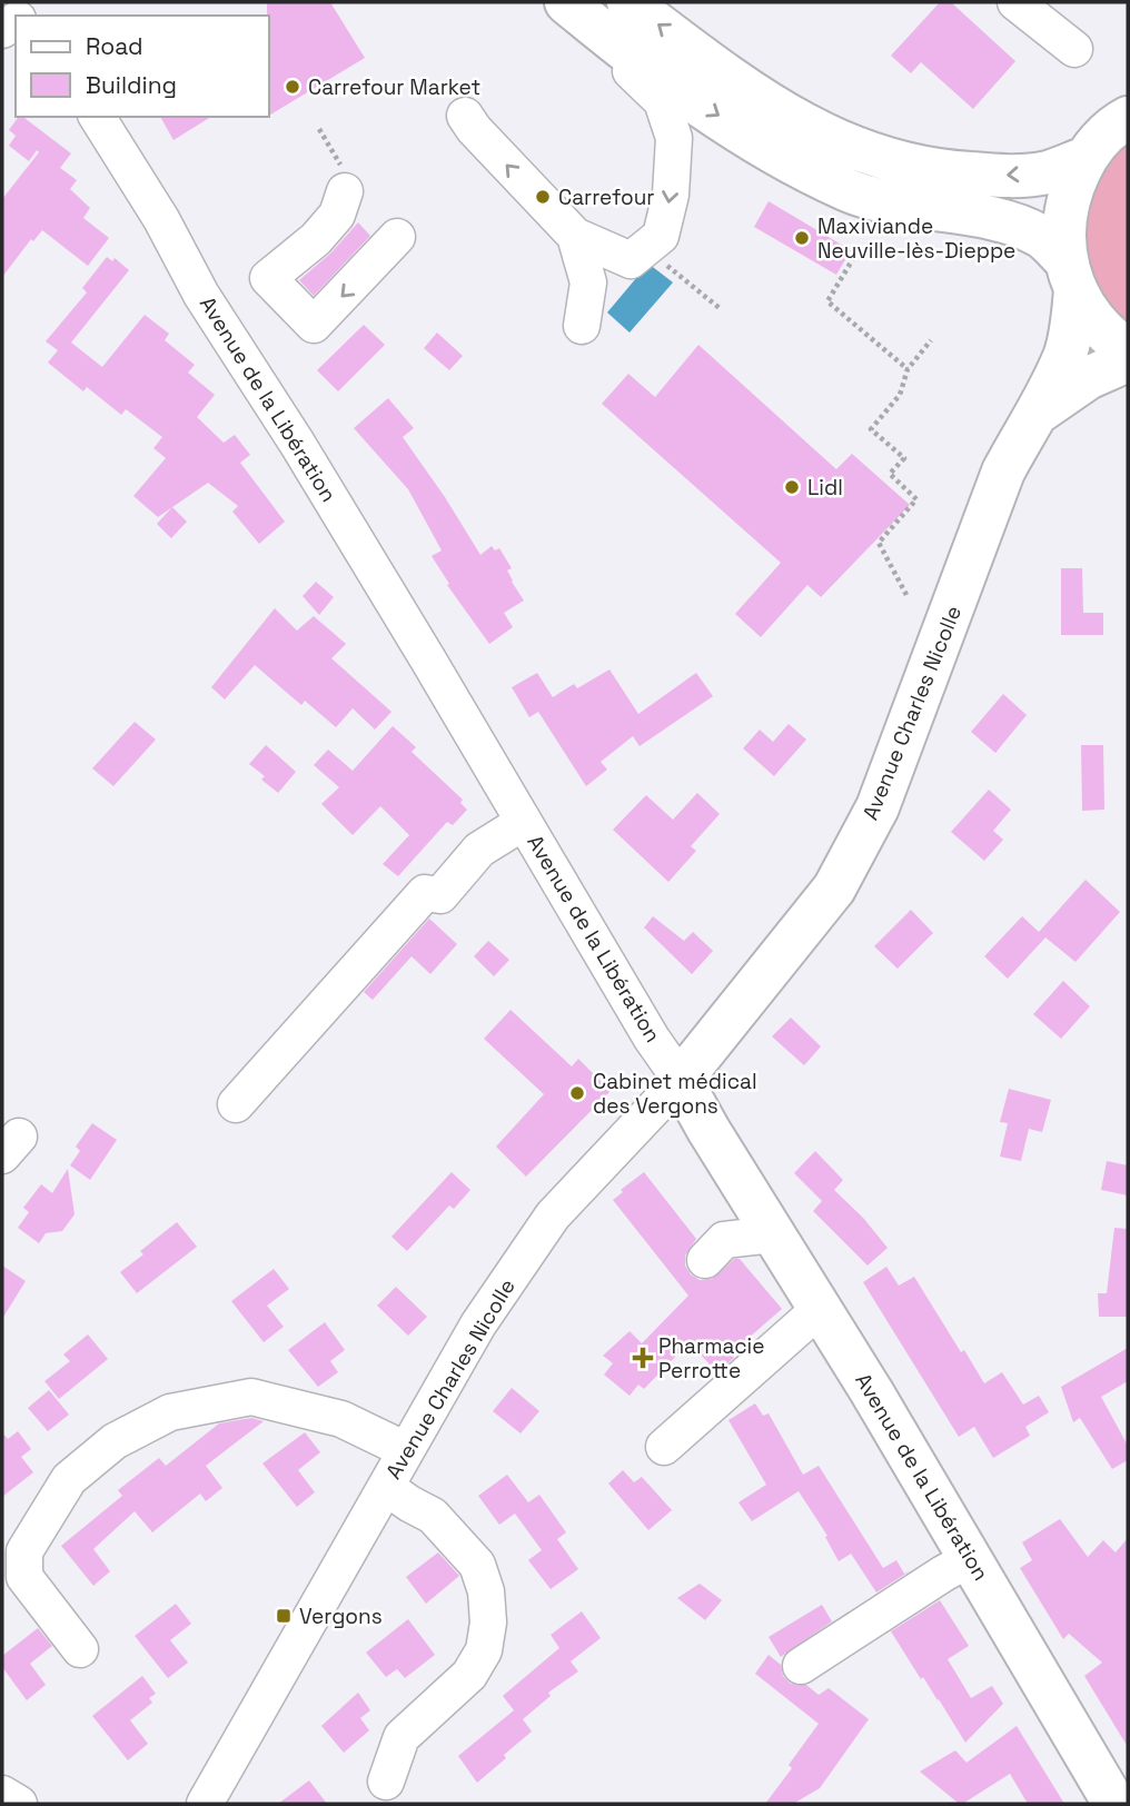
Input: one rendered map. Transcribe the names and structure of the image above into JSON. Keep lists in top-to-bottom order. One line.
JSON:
{"streets":{"main road":["Avenue de la Libération","Avenue Charles Nicolle"]},"crossings":[["Avenue de la Libération","Avenue Charles Nicolle"]],"places":{"other":["Carrefour Market","Carrefour","Maxiviande Neuville-lès-Dieppe","Lidl","Cabinet médical des Vergons"],"health":["Pharmacie Perrotte"],"transit":["Vergons"]},"legend":["Road","Building"]}
